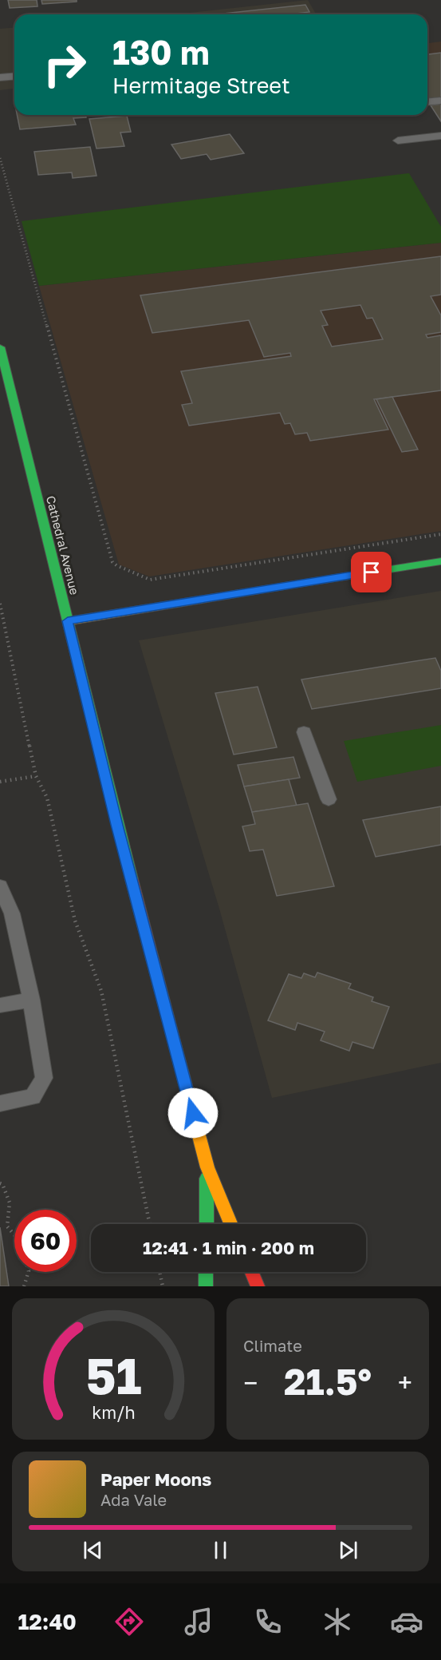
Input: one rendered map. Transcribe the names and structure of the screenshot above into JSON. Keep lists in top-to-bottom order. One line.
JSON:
{"streets":{"main road":["Cathedral Avenue"]},"page":{"turn":["130 m","Hermitage Street"],"limit":"60","trip":"12:41 · 1 min · 200 m","tile":"Climate","heat":["−","21.5°","+"],"song":["Paper Moons","Ada Vale"],"tabs":"12:40","gauge":["51","km/h"]}}
